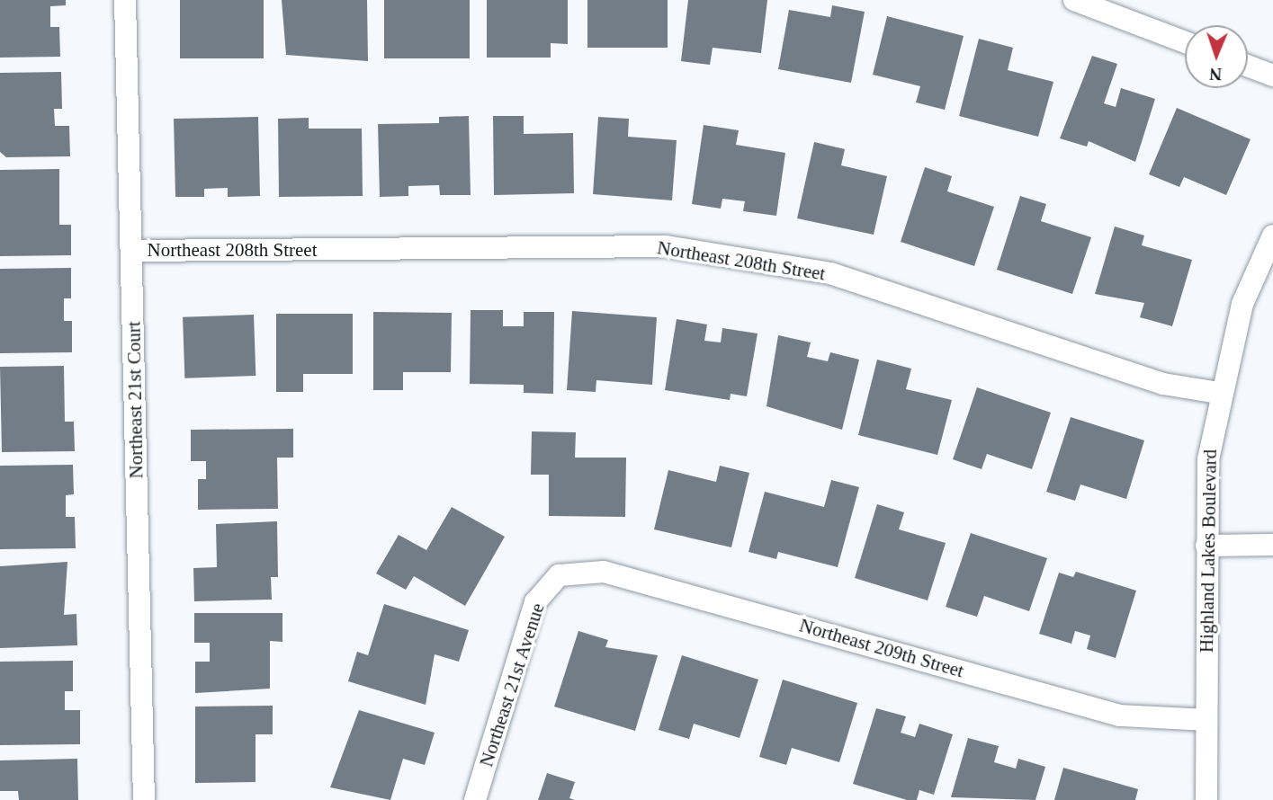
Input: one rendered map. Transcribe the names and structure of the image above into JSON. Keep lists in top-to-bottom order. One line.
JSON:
{"streets":{"street":["Northeast 208th Street","Northeast 21st Court","Highland Lakes Boulevard","Northeast 209th Street","Northeast 21st Avenue"]},"crossings":[["Northeast 208th Street","Northeast 21st Court"],["Northeast 208th Street","Highland Lakes Boulevard"],["Highland Lakes Boulevard","Northeast 209th Street"],["Northeast 209th Street","Northeast 21st Avenue"]],"north":"bottom"}
